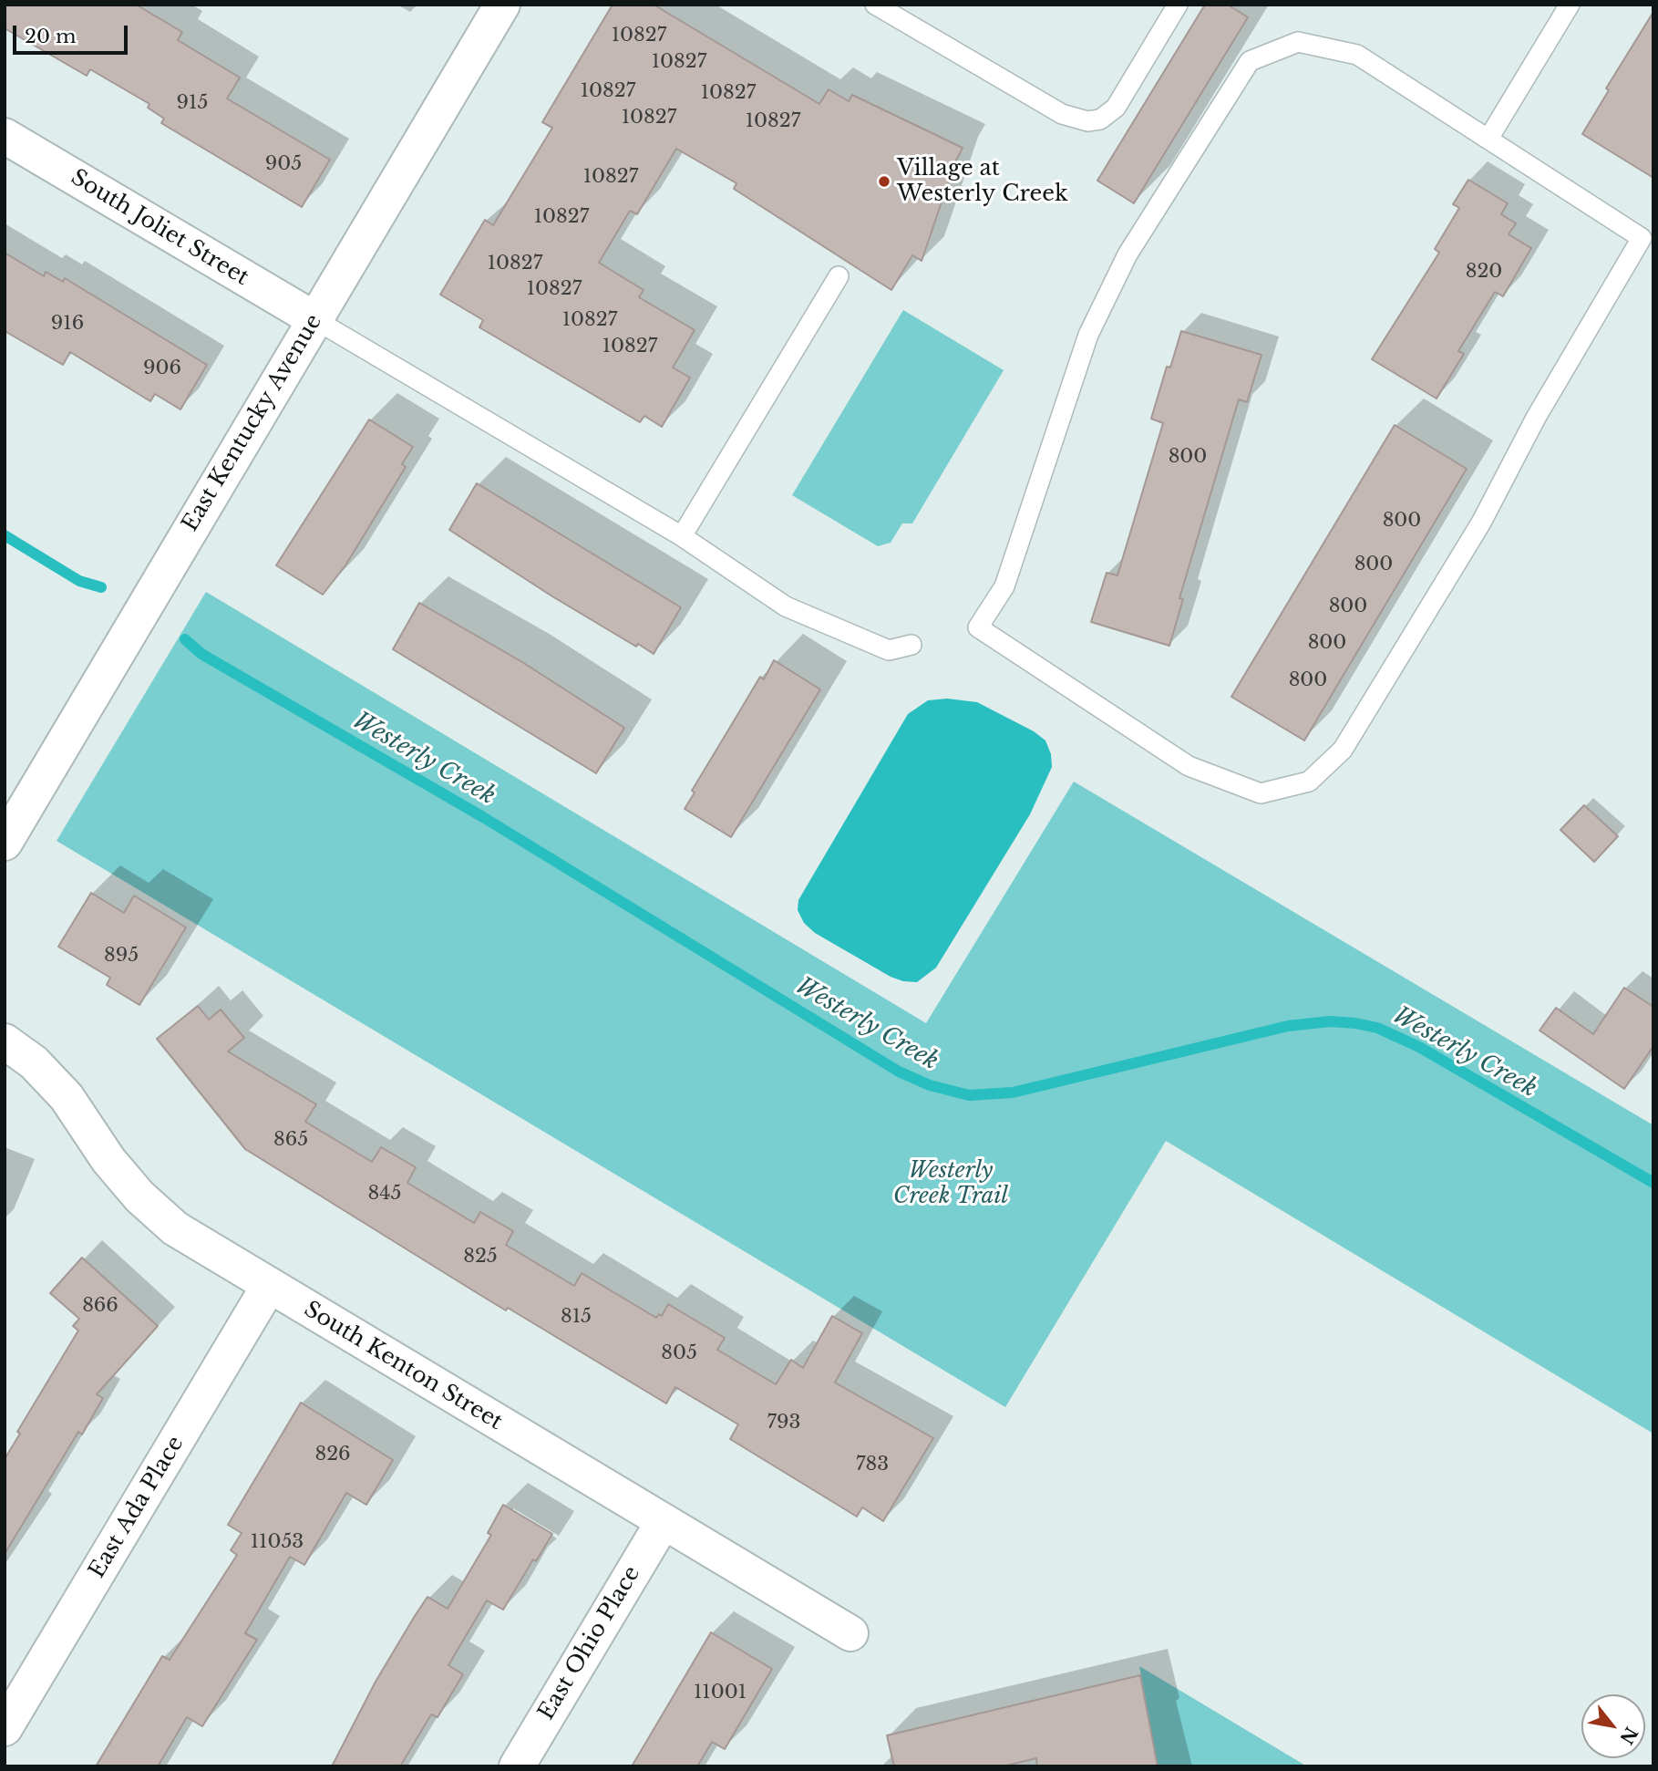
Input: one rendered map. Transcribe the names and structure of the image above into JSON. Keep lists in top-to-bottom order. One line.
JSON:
{"streets":{"street":["South Joliet Street","East Kentucky Avenue","South Kenton Street","East Ada Place","East Ohio Place"]},"crossings":[["South Joliet Street","East Kentucky Avenue"],["South Kenton Street","East Ada Place"],["South Kenton Street","East Ohio Place"]],"water":["Westerly Creek"],"parks":["Westerly Creek Trail"],"places":["Village at Westerly Creek"],"house_numbers":["10827","10827","10827","10827","915","10827","10827","905","10827","10827","10827","820","10827","10827","916","10827","906","800","800","800","800","800","800","895","865","845","825","866","815","805","793","826","783","11053","11001"],"scale_bar":"20 m","north":"bottom right"}
